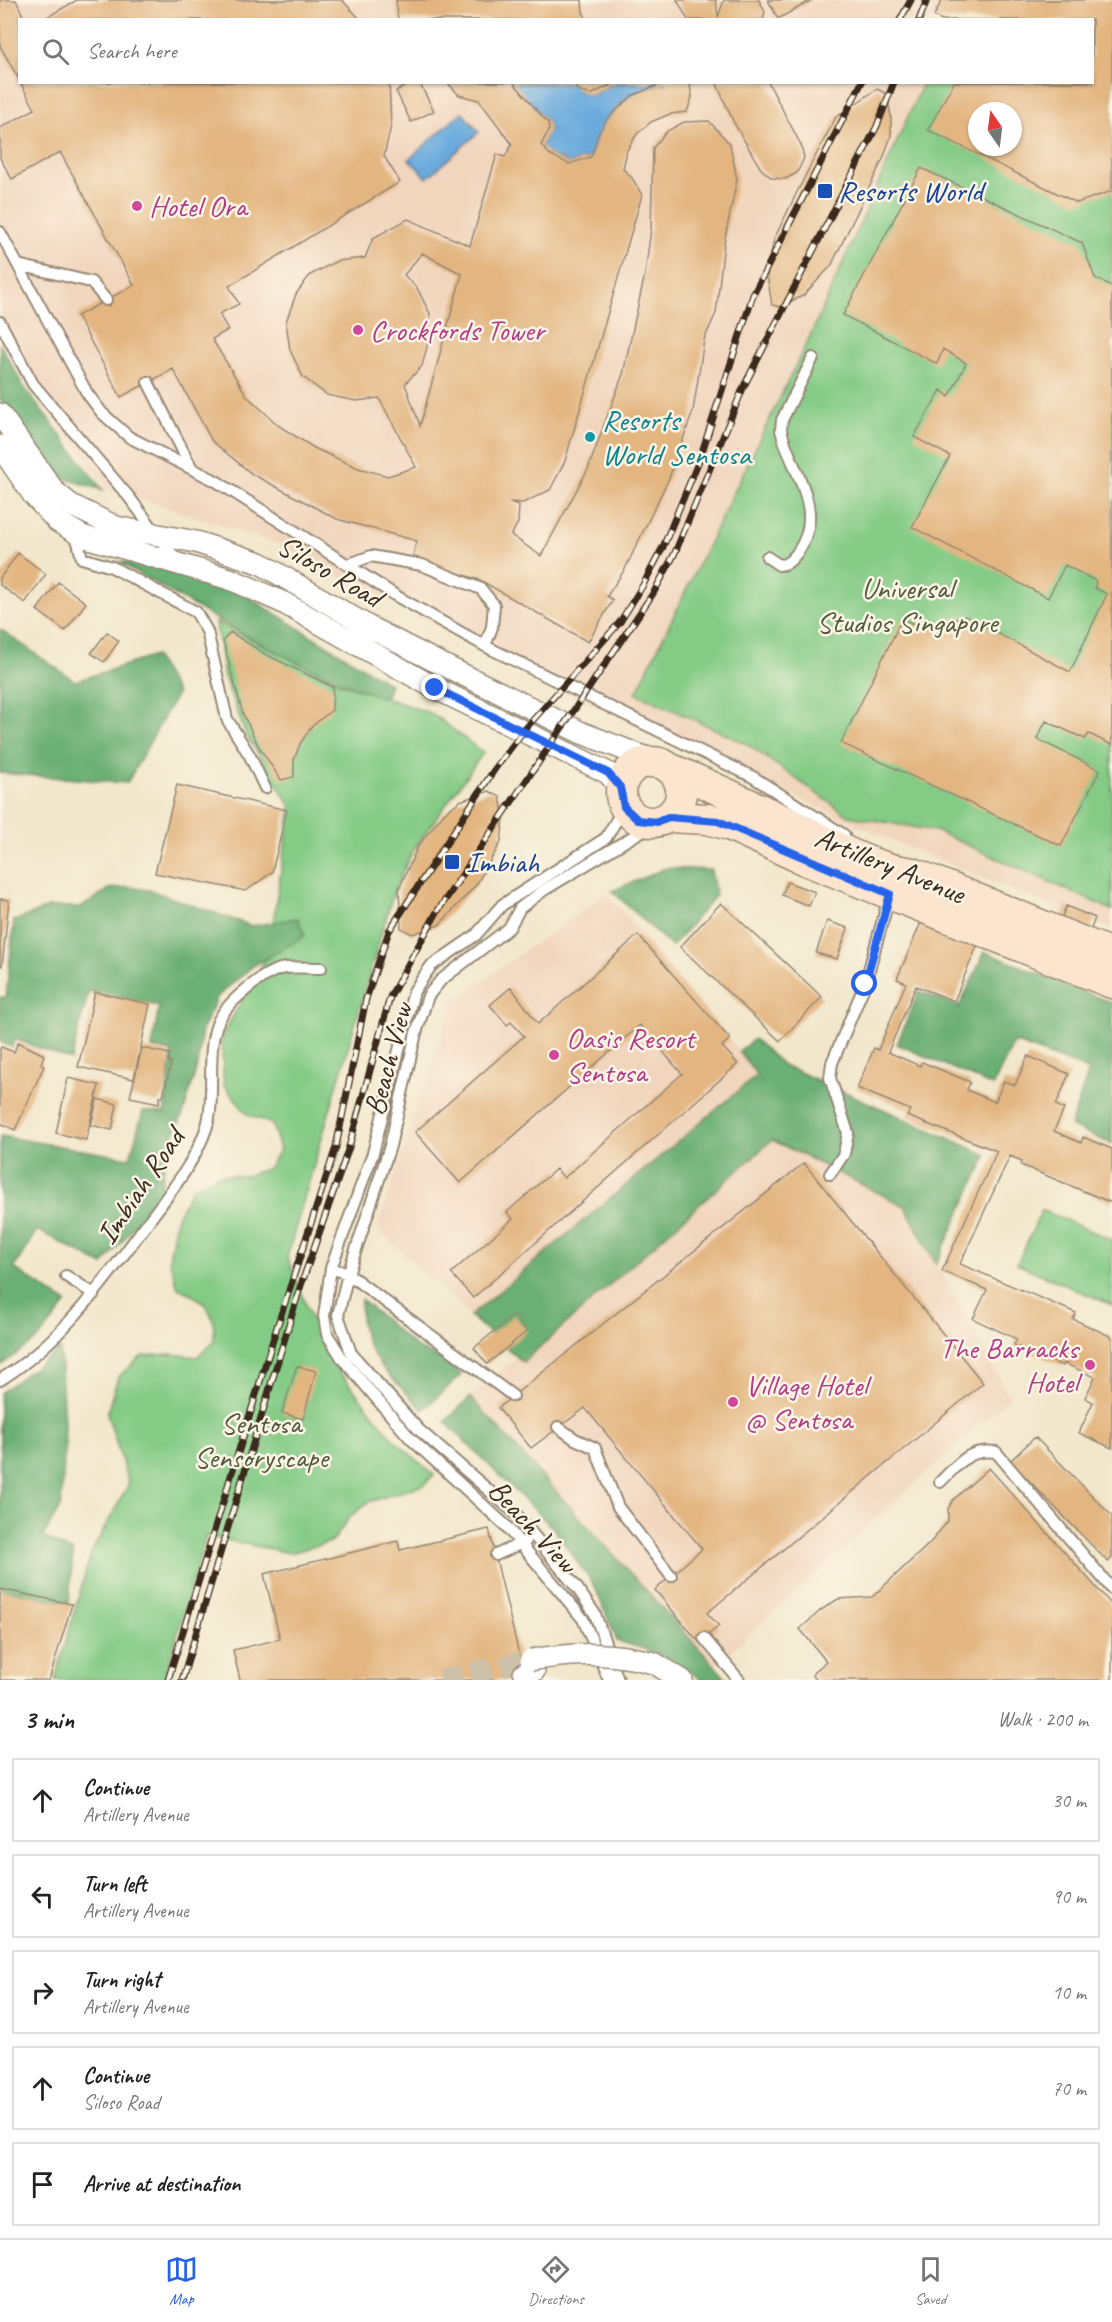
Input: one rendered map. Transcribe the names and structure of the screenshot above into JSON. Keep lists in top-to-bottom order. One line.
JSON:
{"streets":{"street":["Siloso Road","Artillery Avenue"],"lane":["Beach View","Imbiah Road"]},"crossings":[["Siloso Road","Artillery Avenue"],["Siloso Road","Beach View"],["Artillery Avenue","Beach View"]],"parks":["Universal Studios Singapore","Sentosa Sensoryscape"],"places":{"transit":["Resorts World","Imbiah"],"other":["Hotel Ora","Crockfords Tower","Resorts World Sentosa","Oasis Resort Sentosa","The Barracks Hotel","Village Hotel @ Sentosa"]},"north":"top","page":{"search":"Search here","heading":["3 min","Walk · 200 m"],"list":[["Continue","Artillery Avenue","30 m"],["Turn left","Artillery Avenue","90 m"],["Turn right","Artillery Avenue","10 m"],["Continue","Siloso Road","70 m"],"Arrive at destination"],"nav":["Map","Directions","Saved"]}}
